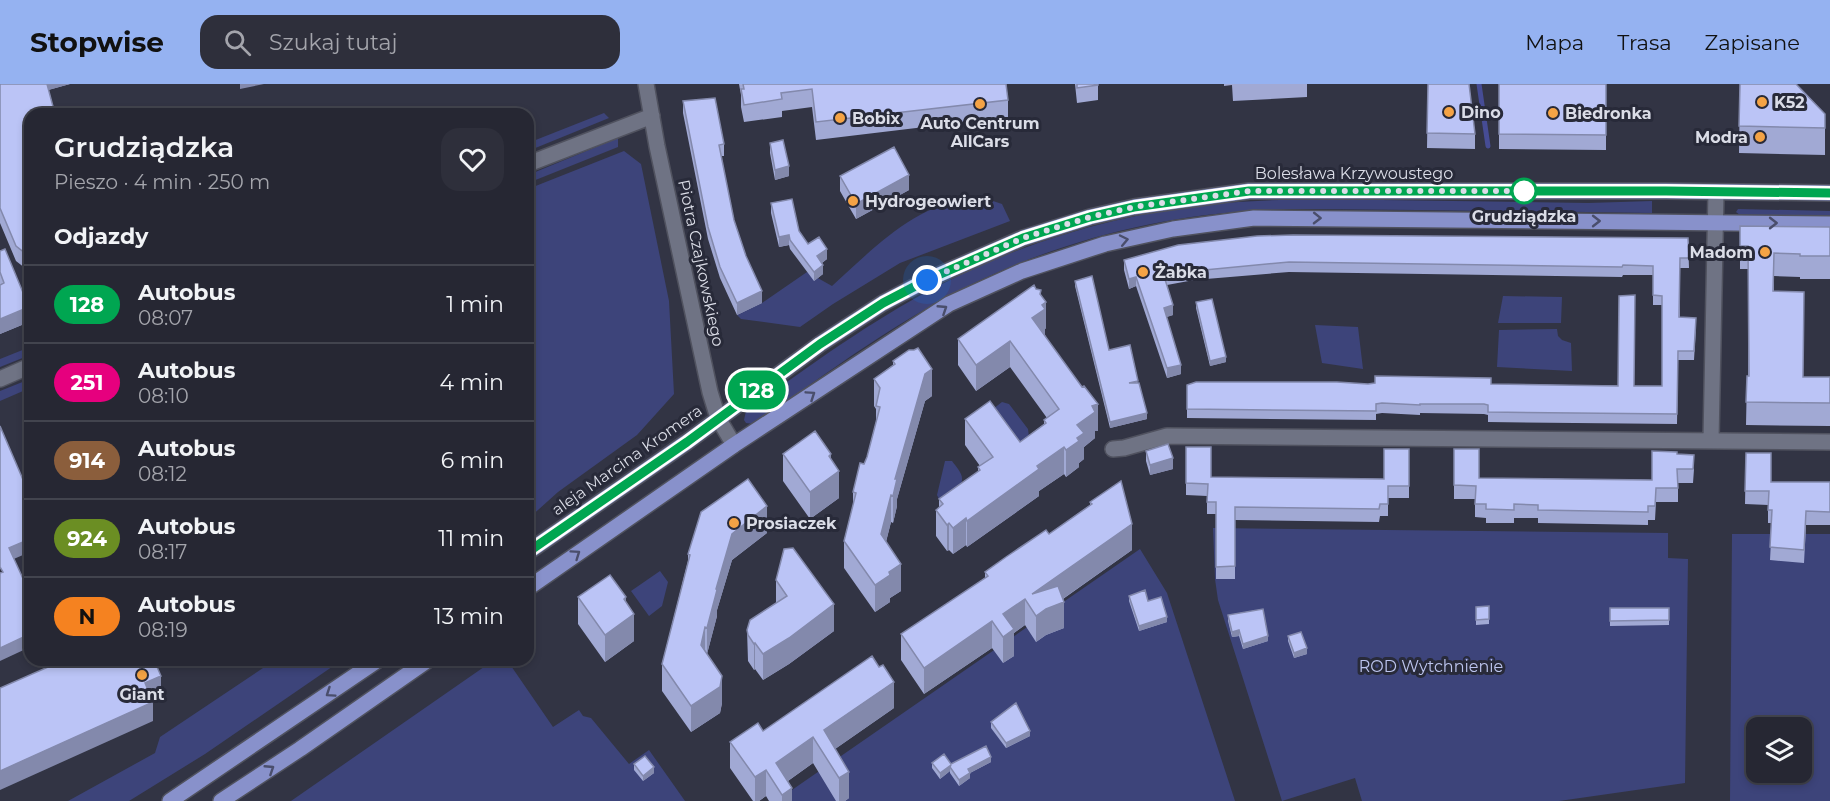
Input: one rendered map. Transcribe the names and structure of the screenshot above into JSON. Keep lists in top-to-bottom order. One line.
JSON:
{"streets":{"main road":["Bolesława Krzywoustego","aleja Marcina Kromera"],"street":["Piotra Czajkowskiego"]},"crossings":[["Bolesława Krzywoustego","Piotra Czajkowskiego"],["Bolesława Krzywoustego","aleja Marcina Kromera"],["Piotra Czajkowskiego","aleja Marcina Kromera"]],"parks":["ROD Wytchnienie"],"places":["K52","Auto Centrum AllCars","Dino","Biedronka","Bobix","Modra","Grudziądzka","Hydrogeowiert","Madom","Żabka","Prosiaczek","Giant"],"lines":["bus line 128"],"page":{"header":"Stopwise","search":"Szukaj tutaj","nav":["Mapa","Trasa","Zapisane"],"on_map":"128","heading":[["Grudziądzka","Pieszo · 4 min · 250 m"],"Odjazdy"],"list":[{"mark":"128","name":"Autobus","note":"08:07","value":"1 min"},{"mark":"251","name":"Autobus","note":"08:10","value":"4 min"},{"mark":"914","name":"Autobus","note":"08:12","value":"6 min"},{"mark":"924","name":"Autobus","note":"08:17","value":"11 min"},{"mark":"N","name":"Autobus","note":"08:19","value":"13 min"}]}}
